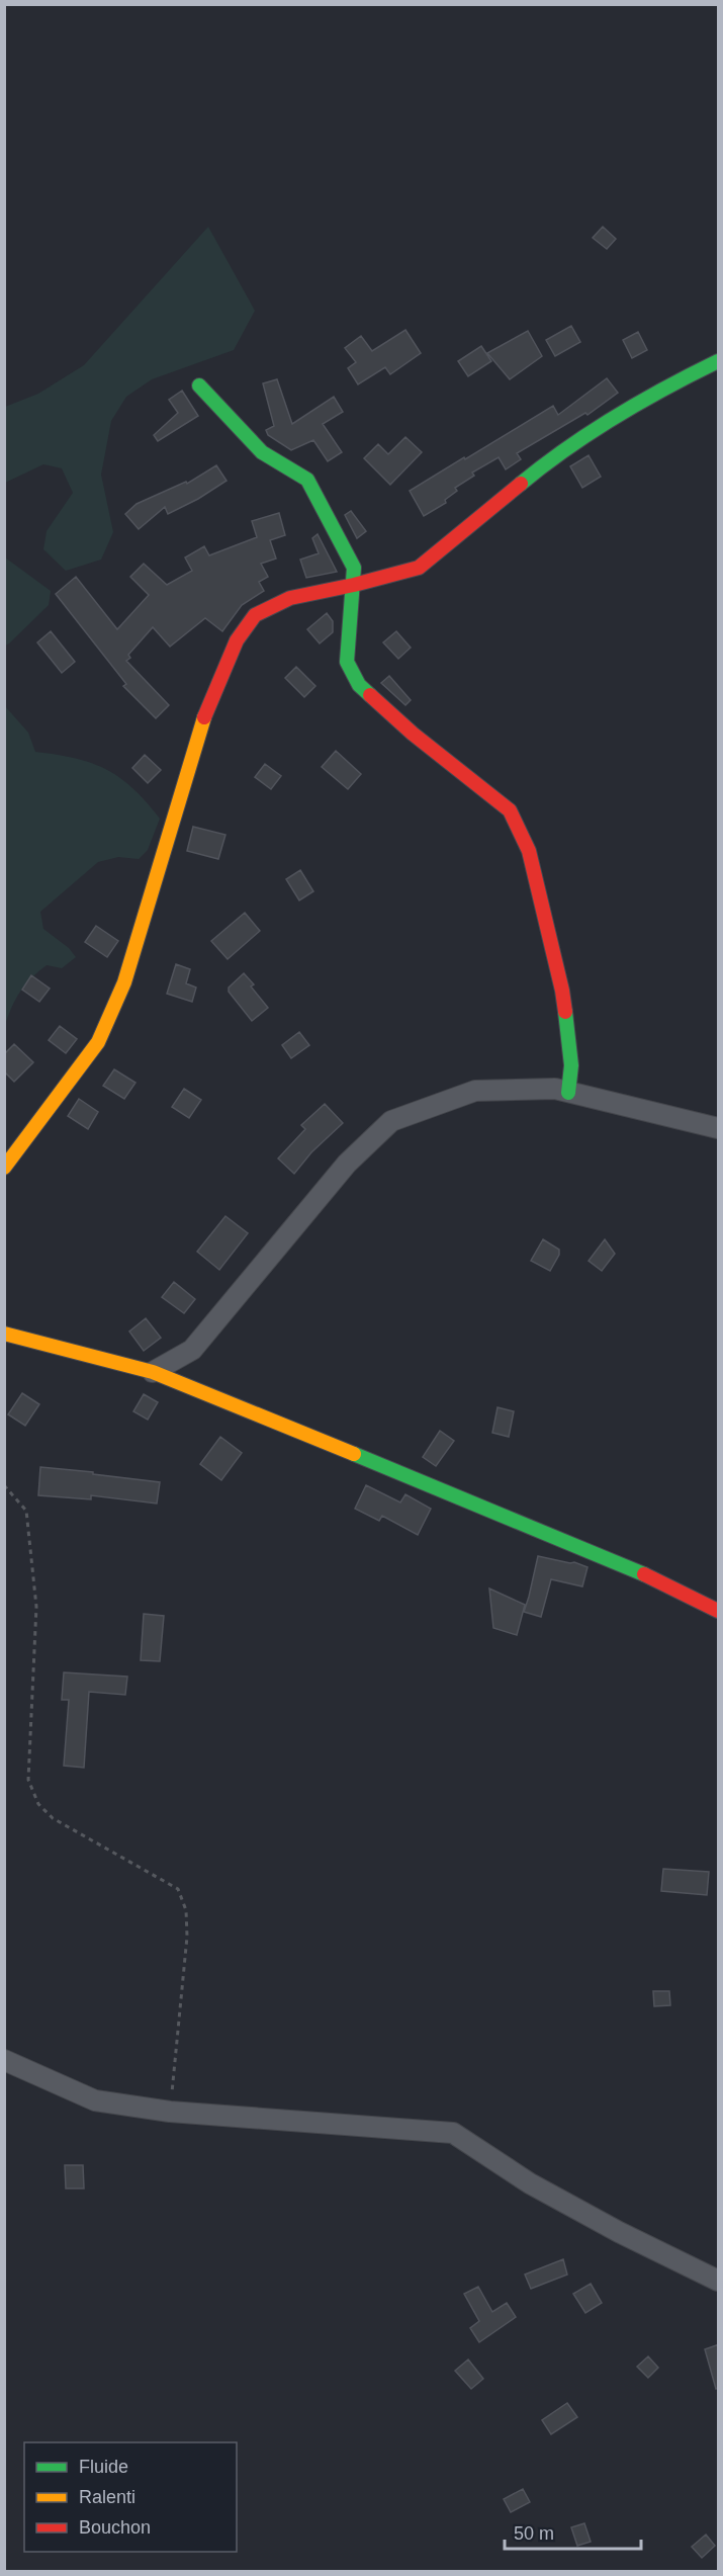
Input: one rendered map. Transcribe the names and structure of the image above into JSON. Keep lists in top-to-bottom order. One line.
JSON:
{"legend":["Fluide","Ralenti","Bouchon"],"scale_bar":"50 m"}
